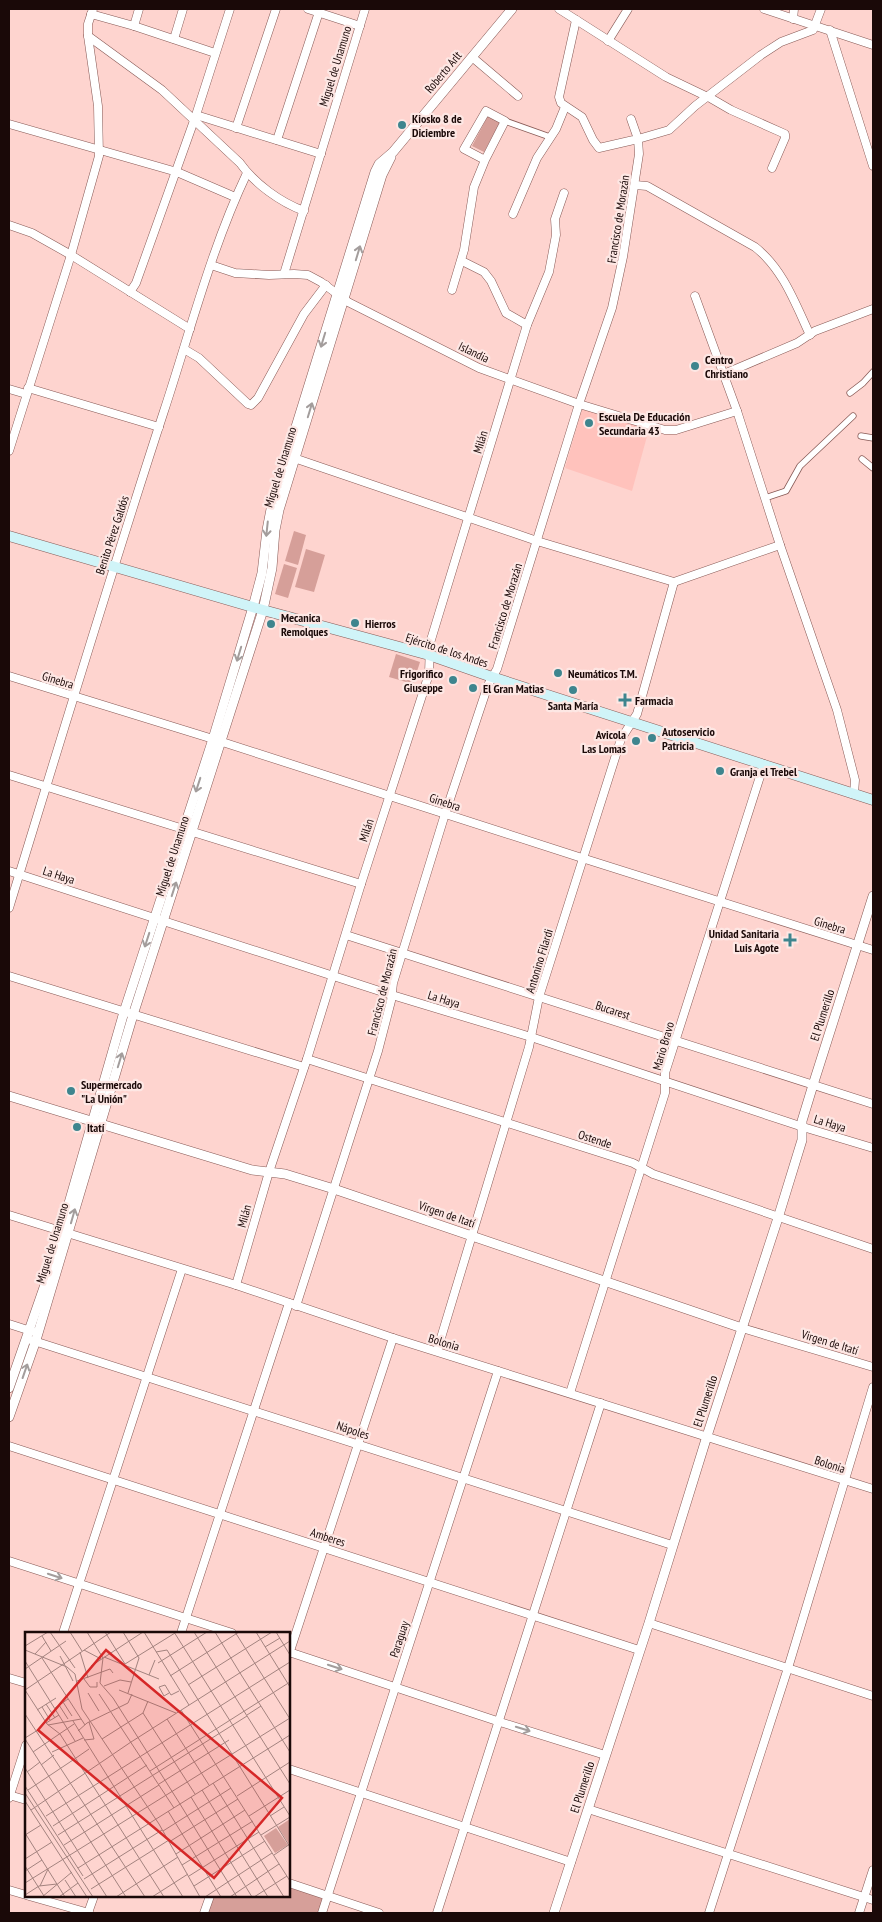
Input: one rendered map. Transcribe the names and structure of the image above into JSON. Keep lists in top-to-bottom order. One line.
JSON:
{"streets":{"main road":["Ejército de los Andes"],"street":["Miguel de Unamuno","Roberto Arlt","Francisco de Morazán","Islandia","Milán","Benito Pérez Galdós","Ginebra","La Haya","Antonino Filardi","Bucarest","El Plumerillo","Mario Bravo","Ostende","Virgen de Itatí","Bolonia","Nápoles","Amberes","Paraguay"]},"crossings":[["Miguel de Unamuno","Roberto Arlt"],["Miguel de Unamuno","Islandia"],["Miguel de Unamuno","Ejército de los Andes"],["Miguel de Unamuno","Ginebra"],["Miguel de Unamuno","La Haya"],["Miguel de Unamuno","Ostende"],["Miguel de Unamuno","Virgen de Itatí"],["Miguel de Unamuno","Bolonia"],["Miguel de Unamuno","Nápoles"],["Roberto Arlt","Islandia"],["Francisco de Morazán","Islandia"],["Francisco de Morazán","Ejército de los Andes"],["Francisco de Morazán","Ginebra"],["Francisco de Morazán","La Haya"],["Francisco de Morazán","Bucarest"],["Francisco de Morazán","Ostende"],["Francisco de Morazán","Virgen de Itatí"],["Francisco de Morazán","Bolonia"],["Francisco de Morazán","Nápoles"],["Francisco de Morazán","Amberes"],["Islandia","Milán"],["Islandia","Benito Pérez Galdós"],["Milán","Ejército de los Andes"],["Milán","Ginebra"],["Milán","La Haya"],["Milán","Bucarest"],["Milán","Ostende"],["Milán","Virgen de Itatí"],["Milán","Bolonia"],["Benito Pérez Galdós","Ejército de los Andes"],["Benito Pérez Galdós","Ginebra"],["Benito Pérez Galdós","La Haya"],["Ejército de los Andes","Antonino Filardi"],["Ejército de los Andes","Mario Bravo"],["Ginebra","Antonino Filardi"],["Ginebra","El Plumerillo"],["Ginebra","Mario Bravo"],["La Haya","Antonino Filardi"],["La Haya","El Plumerillo"],["La Haya","Mario Bravo"],["Antonino Filardi","Bucarest"],["Antonino Filardi","Ostende"],["Antonino Filardi","Virgen de Itatí"],["Antonino Filardi","Bolonia"],["Bucarest","El Plumerillo"],["Bucarest","Mario Bravo"],["El Plumerillo","Ostende"],["El Plumerillo","Virgen de Itatí"],["El Plumerillo","Bolonia"],["El Plumerillo","Nápoles"],["El Plumerillo","Amberes"],["Mario Bravo","Ostende"],["Mario Bravo","Virgen de Itatí"],["Mario Bravo","Bolonia"],["Bolonia","Paraguay"],["Nápoles","Paraguay"],["Amberes","Paraguay"]],"places":{"other":["Kiosko 8 de Diciembre","Centro Christiano","Escuela De Educación Secundaria 43","Hierros","Mecanica Remolques","Neumáticos T.M.","Frigorifico Giuseppe","El Gran Matias","Santa María","Autoservicio Patricia","Avicola Las Lomas","Granja el Trebel","Supermercado \"La Unión\"","Itatí"],"health":["Farmacia","Unidad Sanitaria Luis Agote"]}}
